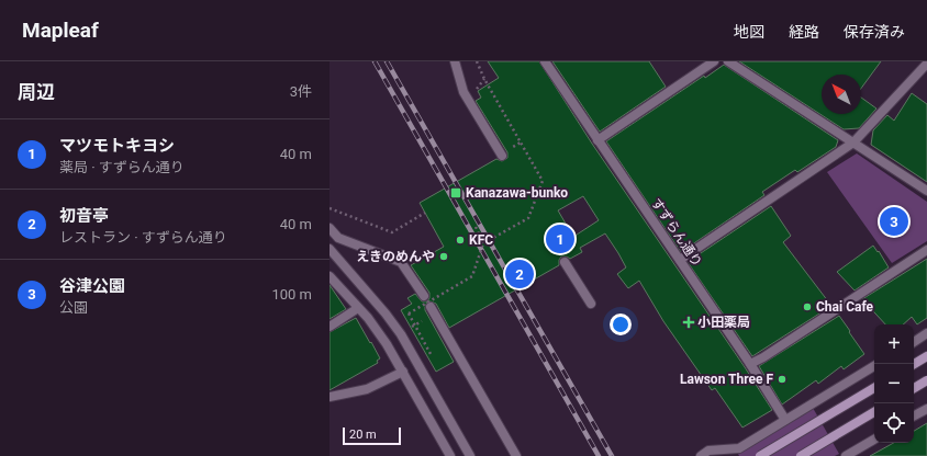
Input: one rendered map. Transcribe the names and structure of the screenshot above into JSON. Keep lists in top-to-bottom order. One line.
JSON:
{"streets":{"street":["すずらん通り"]},"places":{"transit":["Kanazawa-bunko"],"other":["KFC","えきのめんや","Chai Cafe","Lawson Three F"],"health":["小田薬局"]},"scale_bar":"20 m","north":"top left","page":{"header":"Mapleaf","nav":["地図","経路","保存済み"],"heading":["周辺","3件"],"list":[{"mark":"1","name":"マツモトキヨシ","note":"薬局 · すずらん通り","value":"40 m"},{"mark":"2","name":"初音亭","note":"レストラン · すずらん通り","value":"40 m"},{"mark":"3","name":"谷津公園","note":"公園","value":"100 m"}],"pins":["3","1","2"],"map_buttons":["+","−"],"scale":"20 m"}}
